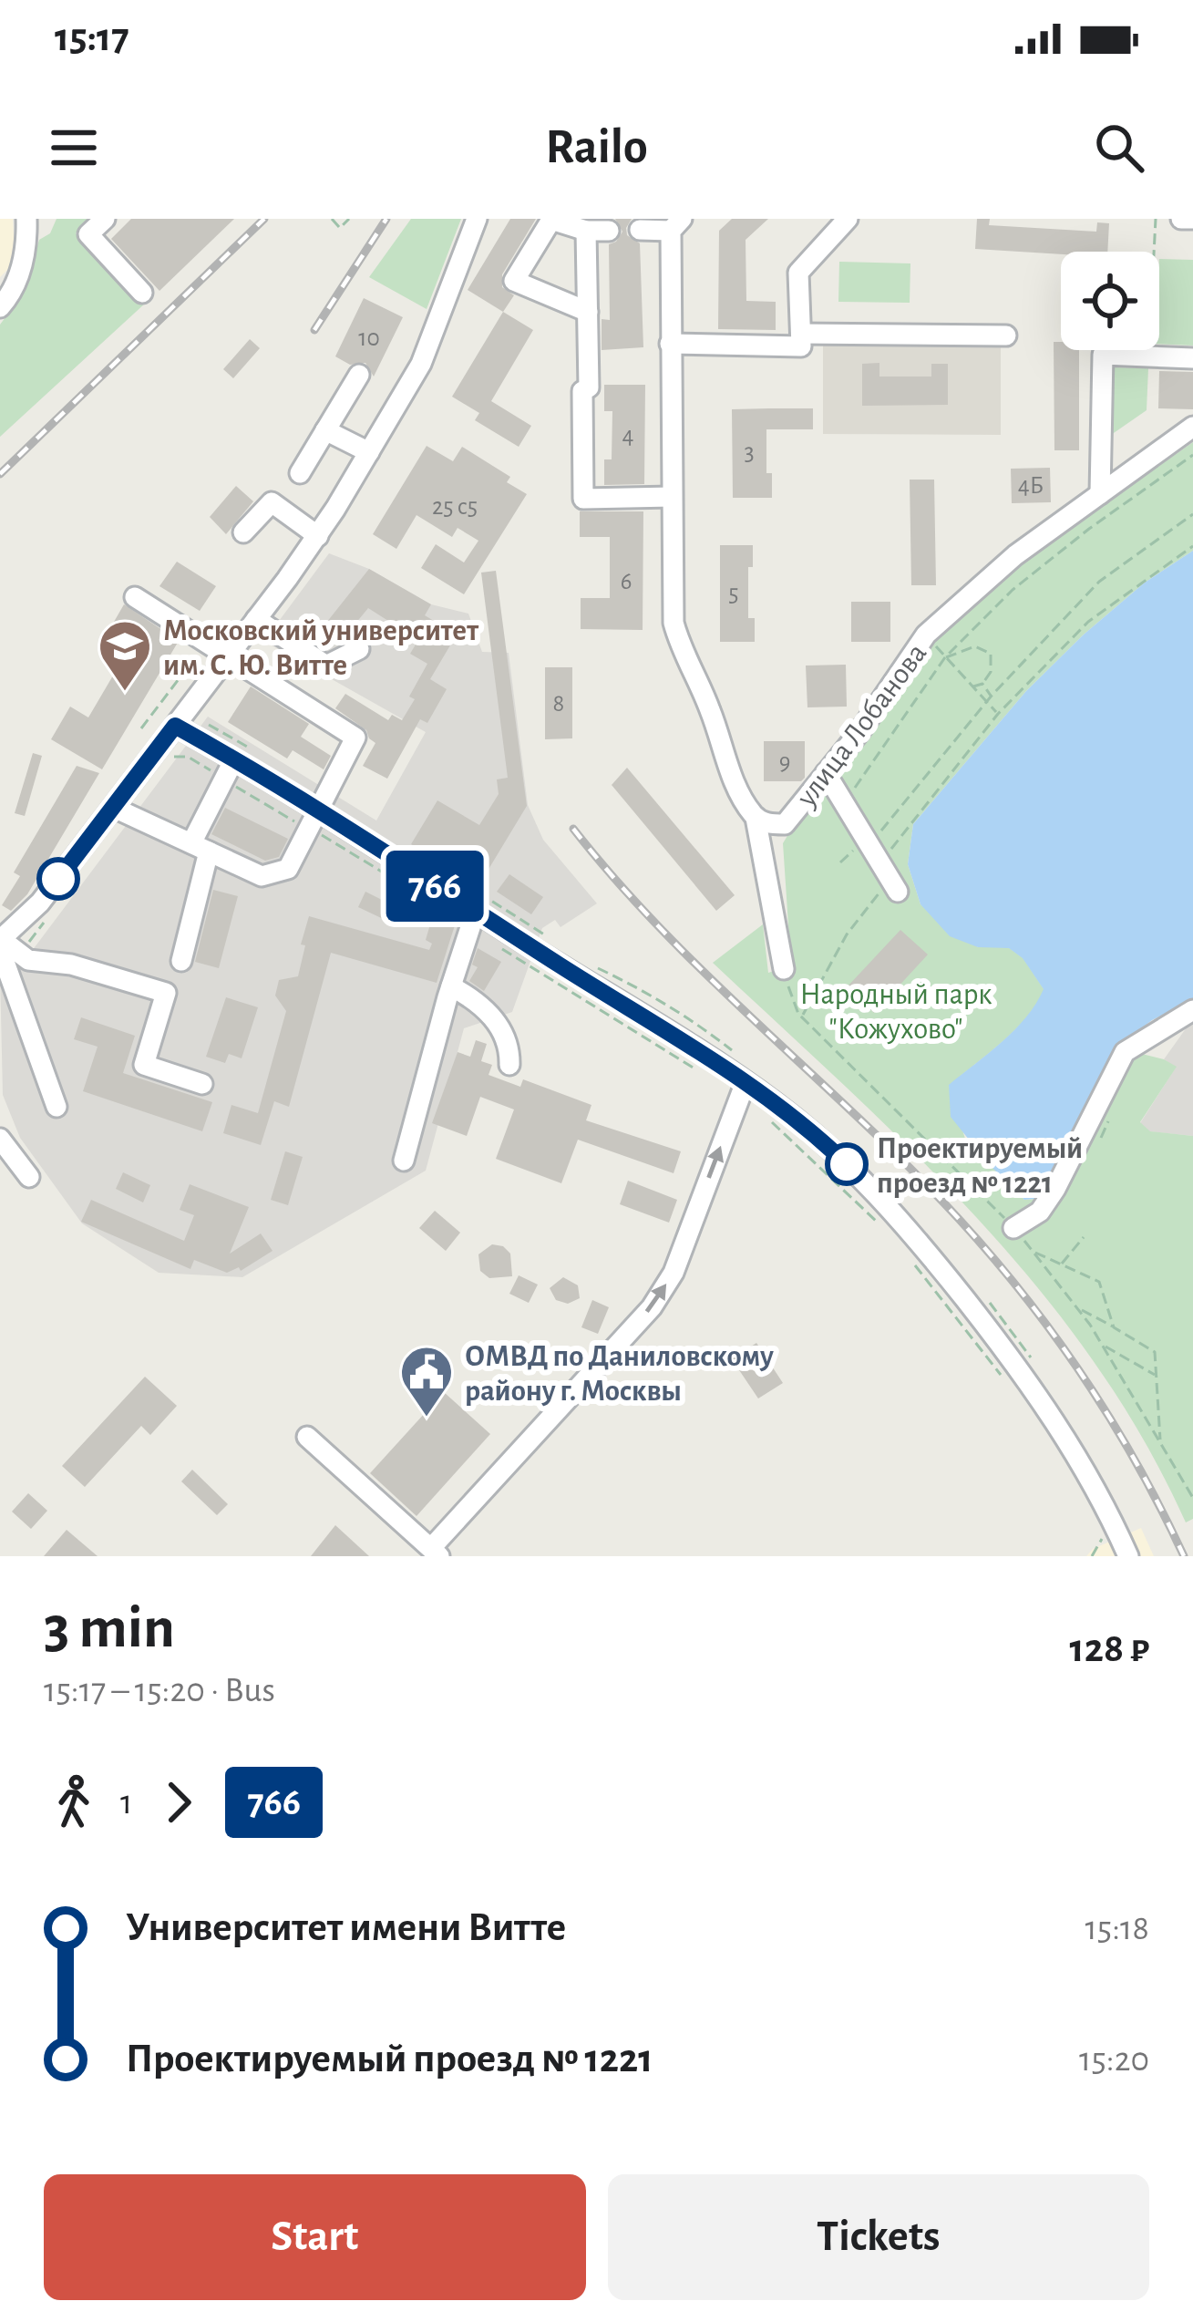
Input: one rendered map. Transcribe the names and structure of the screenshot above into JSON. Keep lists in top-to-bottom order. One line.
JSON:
{"streets":{"street":["улица Лобанова"]},"parks":["Народный парк \"Кожухово\""],"places":{"school or university":["Московский университет им. С. Ю. Витте"],"other":["Проектируемый проезд № 1221"],"public building":["ОМВД по Даниловскому району г. Москвы"]},"lines":["bus line 766"],"house_numbers":["10","4","3","4Б","25 с5","6","5","8","9"],"page":{"status":"15:17","header":"Railo","on_map":"766","heading":["3 min","15:17 – 15:20 · Bus","128 ₽"],"legs":["1","766"],"list":[{"name":"Университет имени Витте","value":"15:18"},{"name":"Проектируемый проезд № 1221","value":"15:20"}],"buttons":["Start","Tickets"]}}
